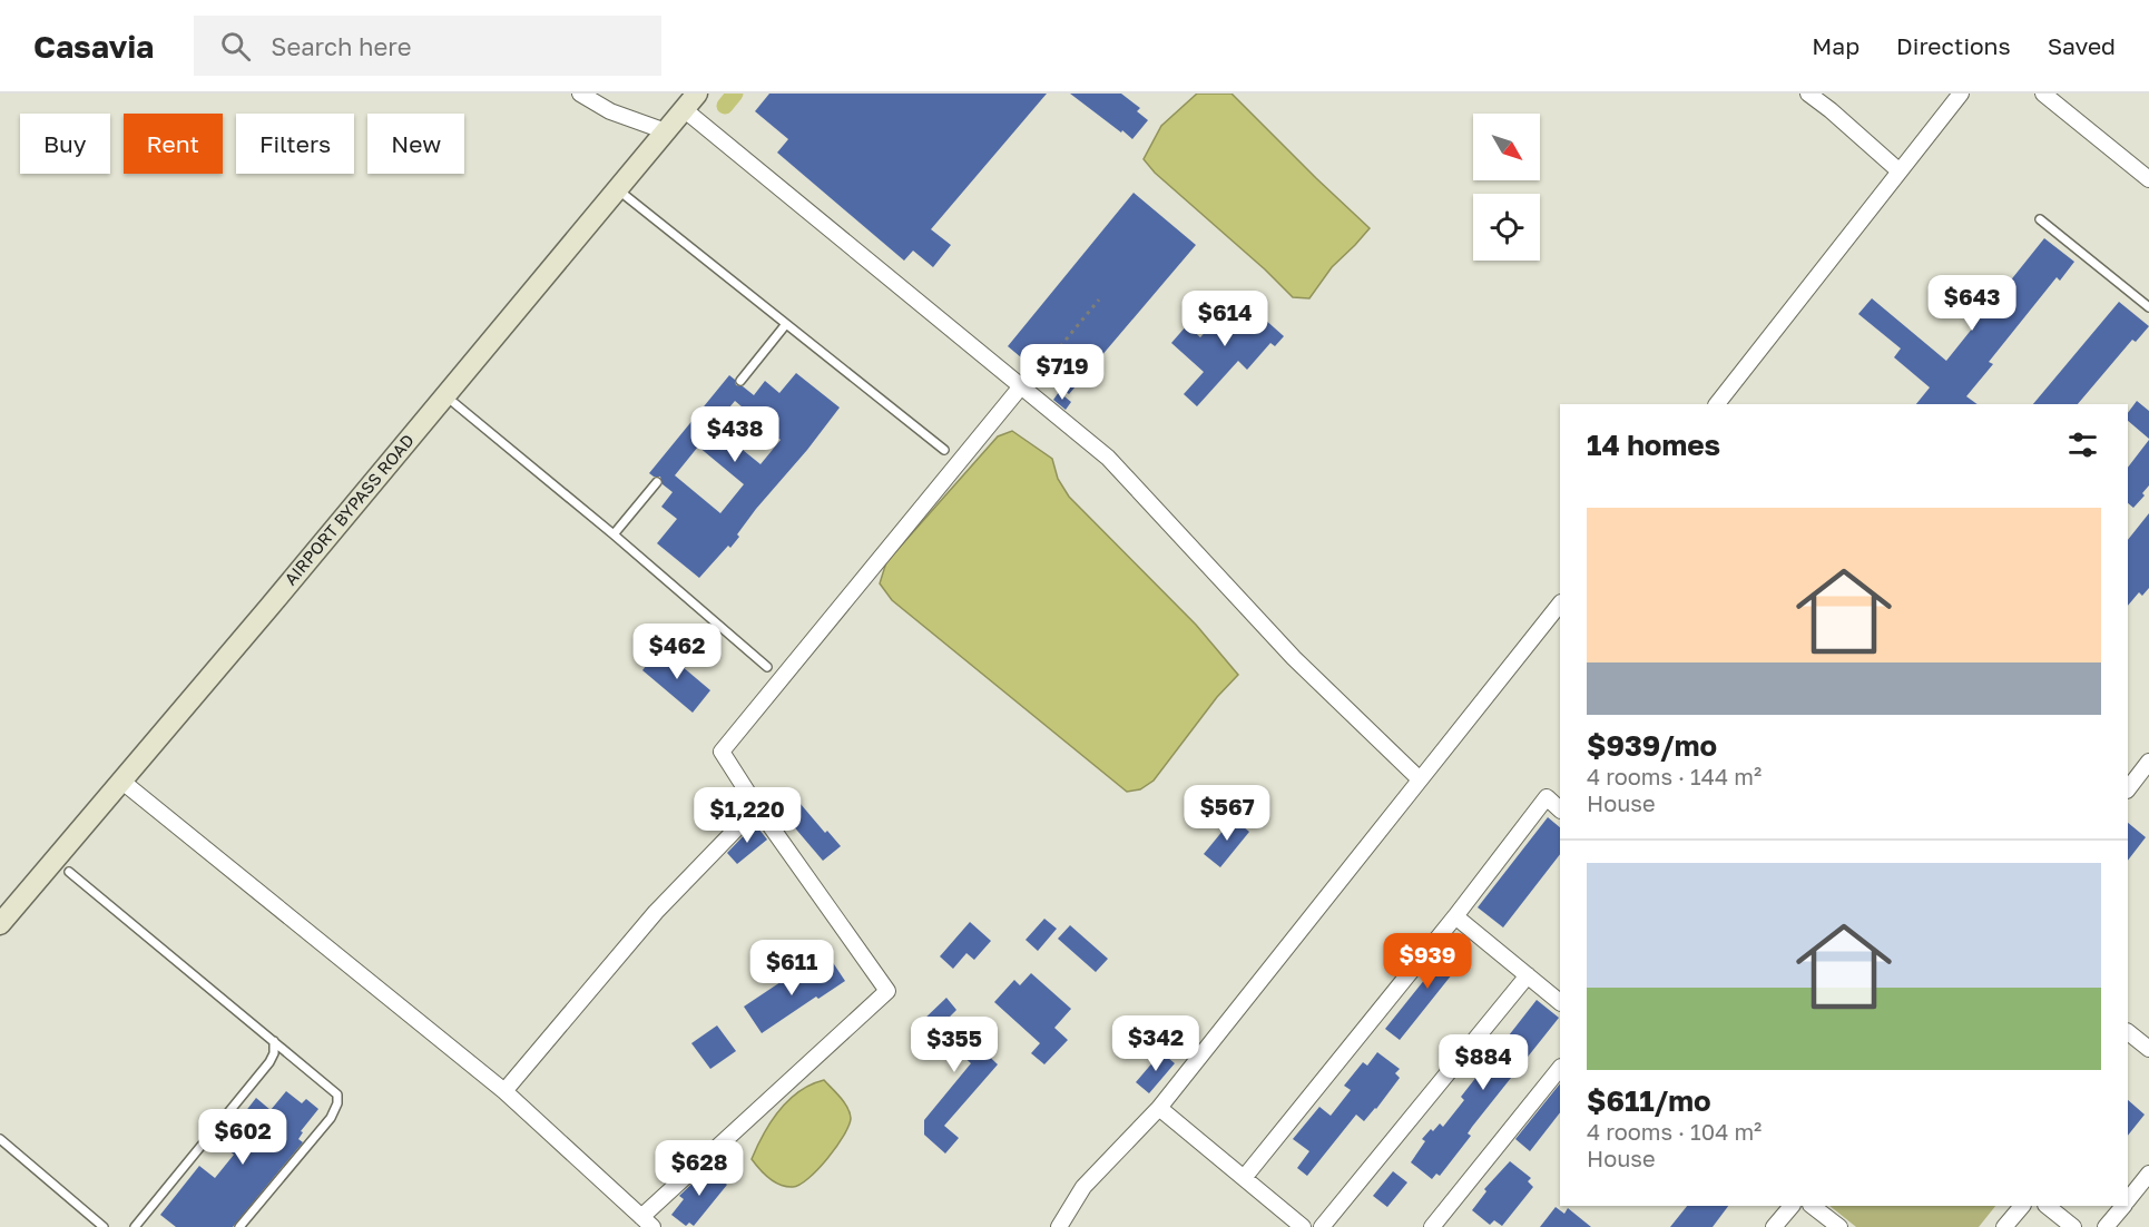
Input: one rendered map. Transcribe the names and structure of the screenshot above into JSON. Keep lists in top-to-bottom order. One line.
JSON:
{"streets":{"street":["AIRPORT BYPASS ROAD"]},"north":"bottom right","page":{"header":"Casavia","search":"Search here","nav":["Map","Directions","Saved"],"chip":["Buy","Rent","Filters","New"],"price":["$643","$614","$719","$438","$462","$567","$1,220","$939","$611","$342","$355","$884","$602","$628"],"heading":"14 homes","list":[{"name":"$939/mo","note":"4 rooms · 144 m² · House"},{"name":"$611/mo","note":"4 rooms · 104 m² · House"}]}}
